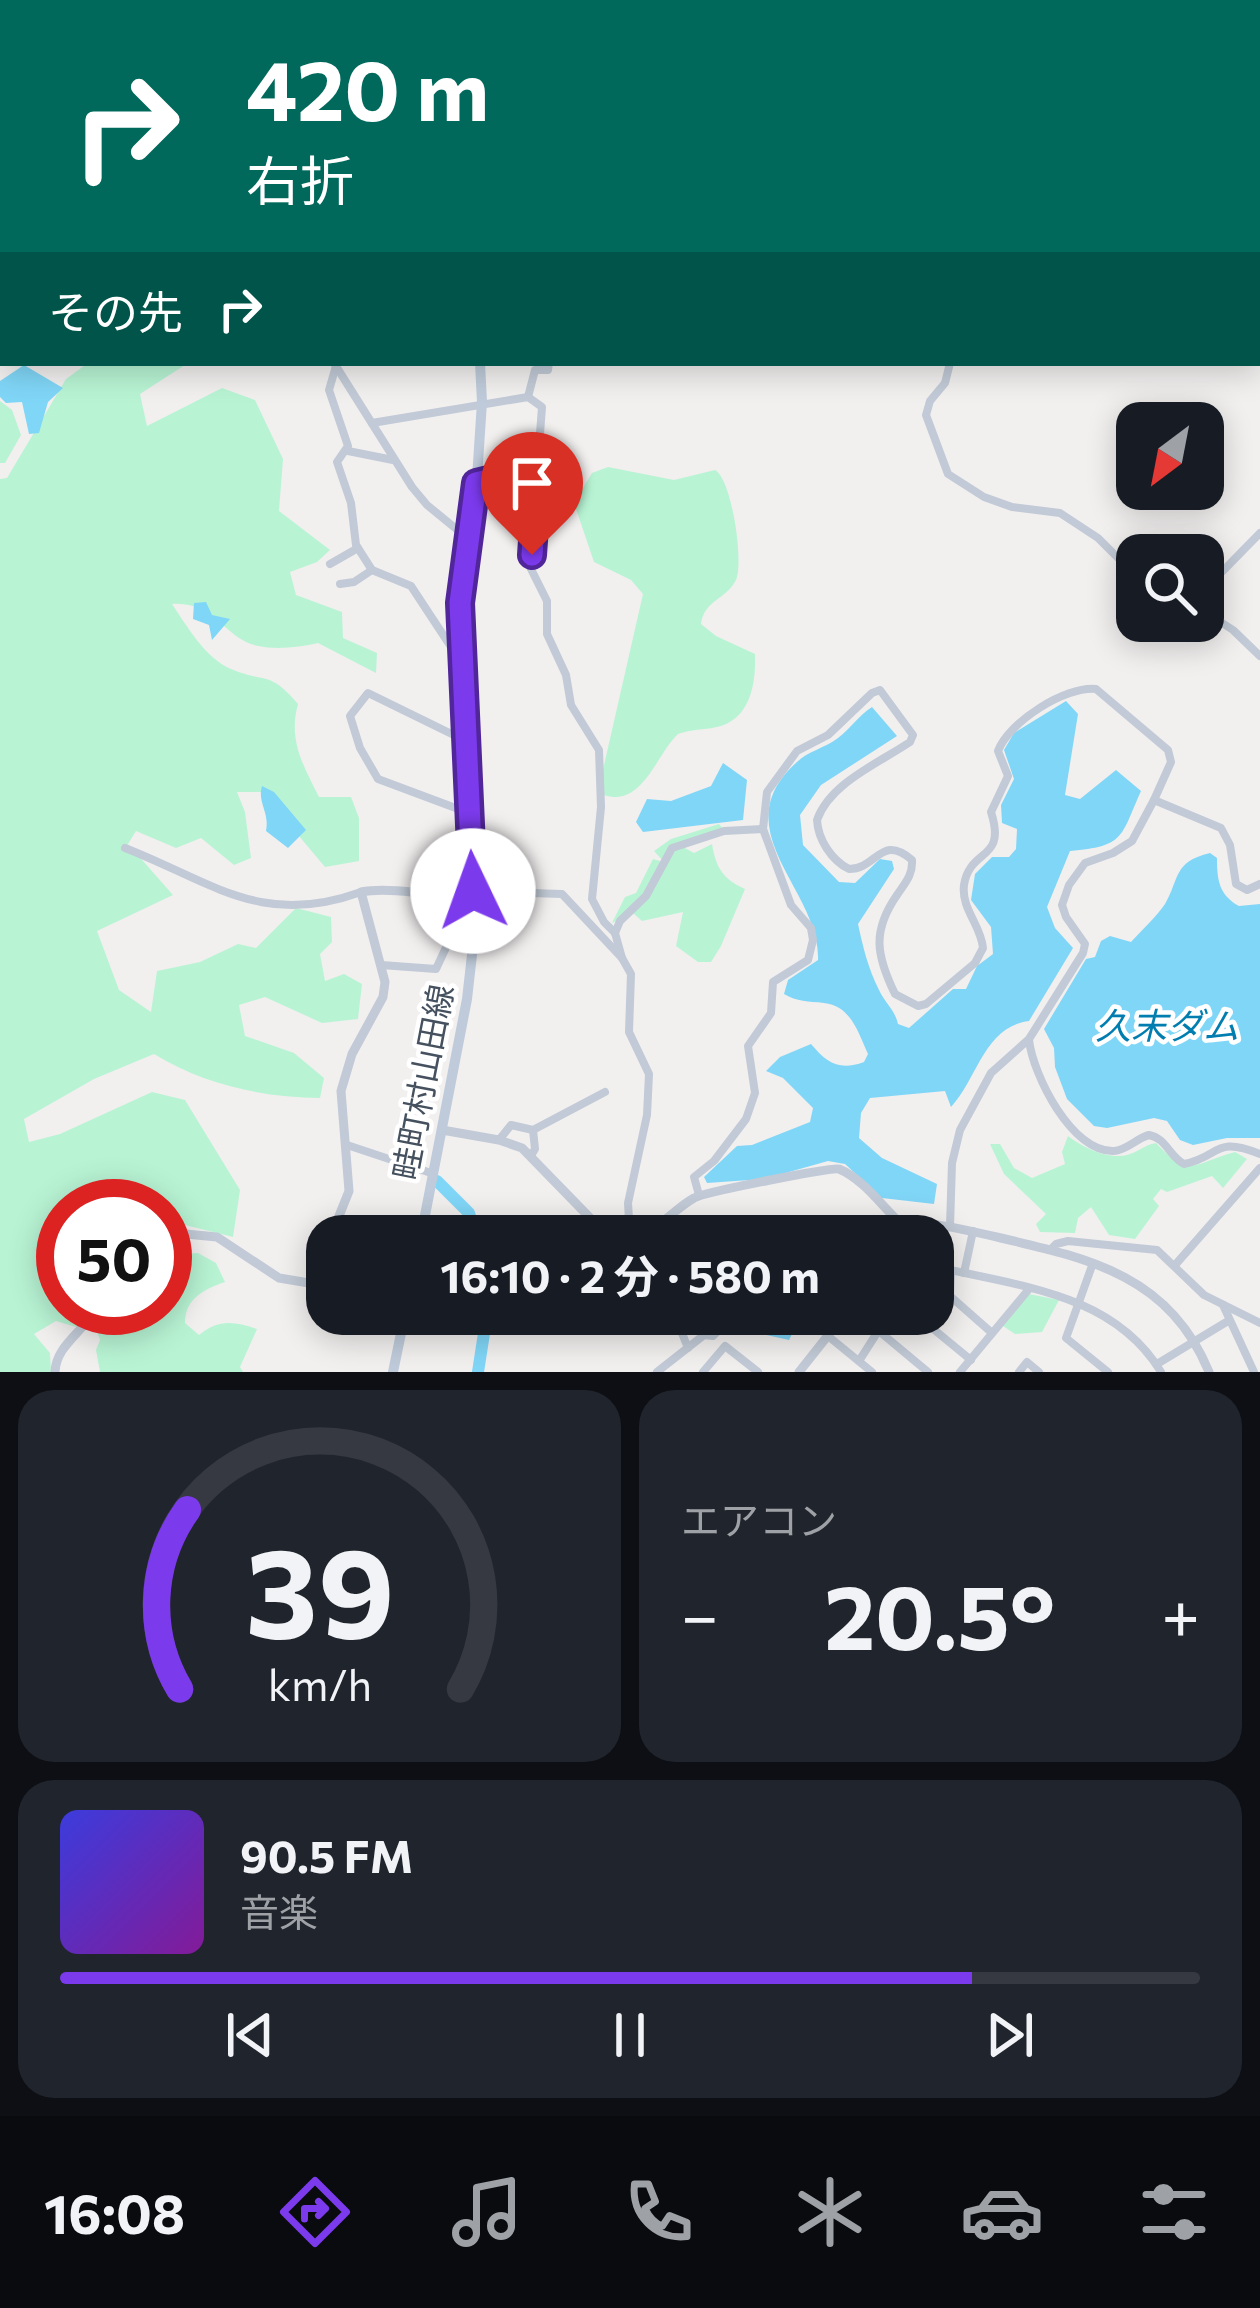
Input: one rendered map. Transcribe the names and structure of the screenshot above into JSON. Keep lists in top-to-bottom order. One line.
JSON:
{"streets":{"main road":["畦町村山田線"]},"water":["久末ダム"],"north":"bottom left","page":{"turn":["420 m","右折"],"then":"その先","limit":"50","trip":"16:10 · 2 分 · 580 m","tile":"エアコン","heat":["−","20.5°","+"],"song":["90.5 FM","音楽"],"tabs":"16:08","gauge":["39","km/h"]}}
